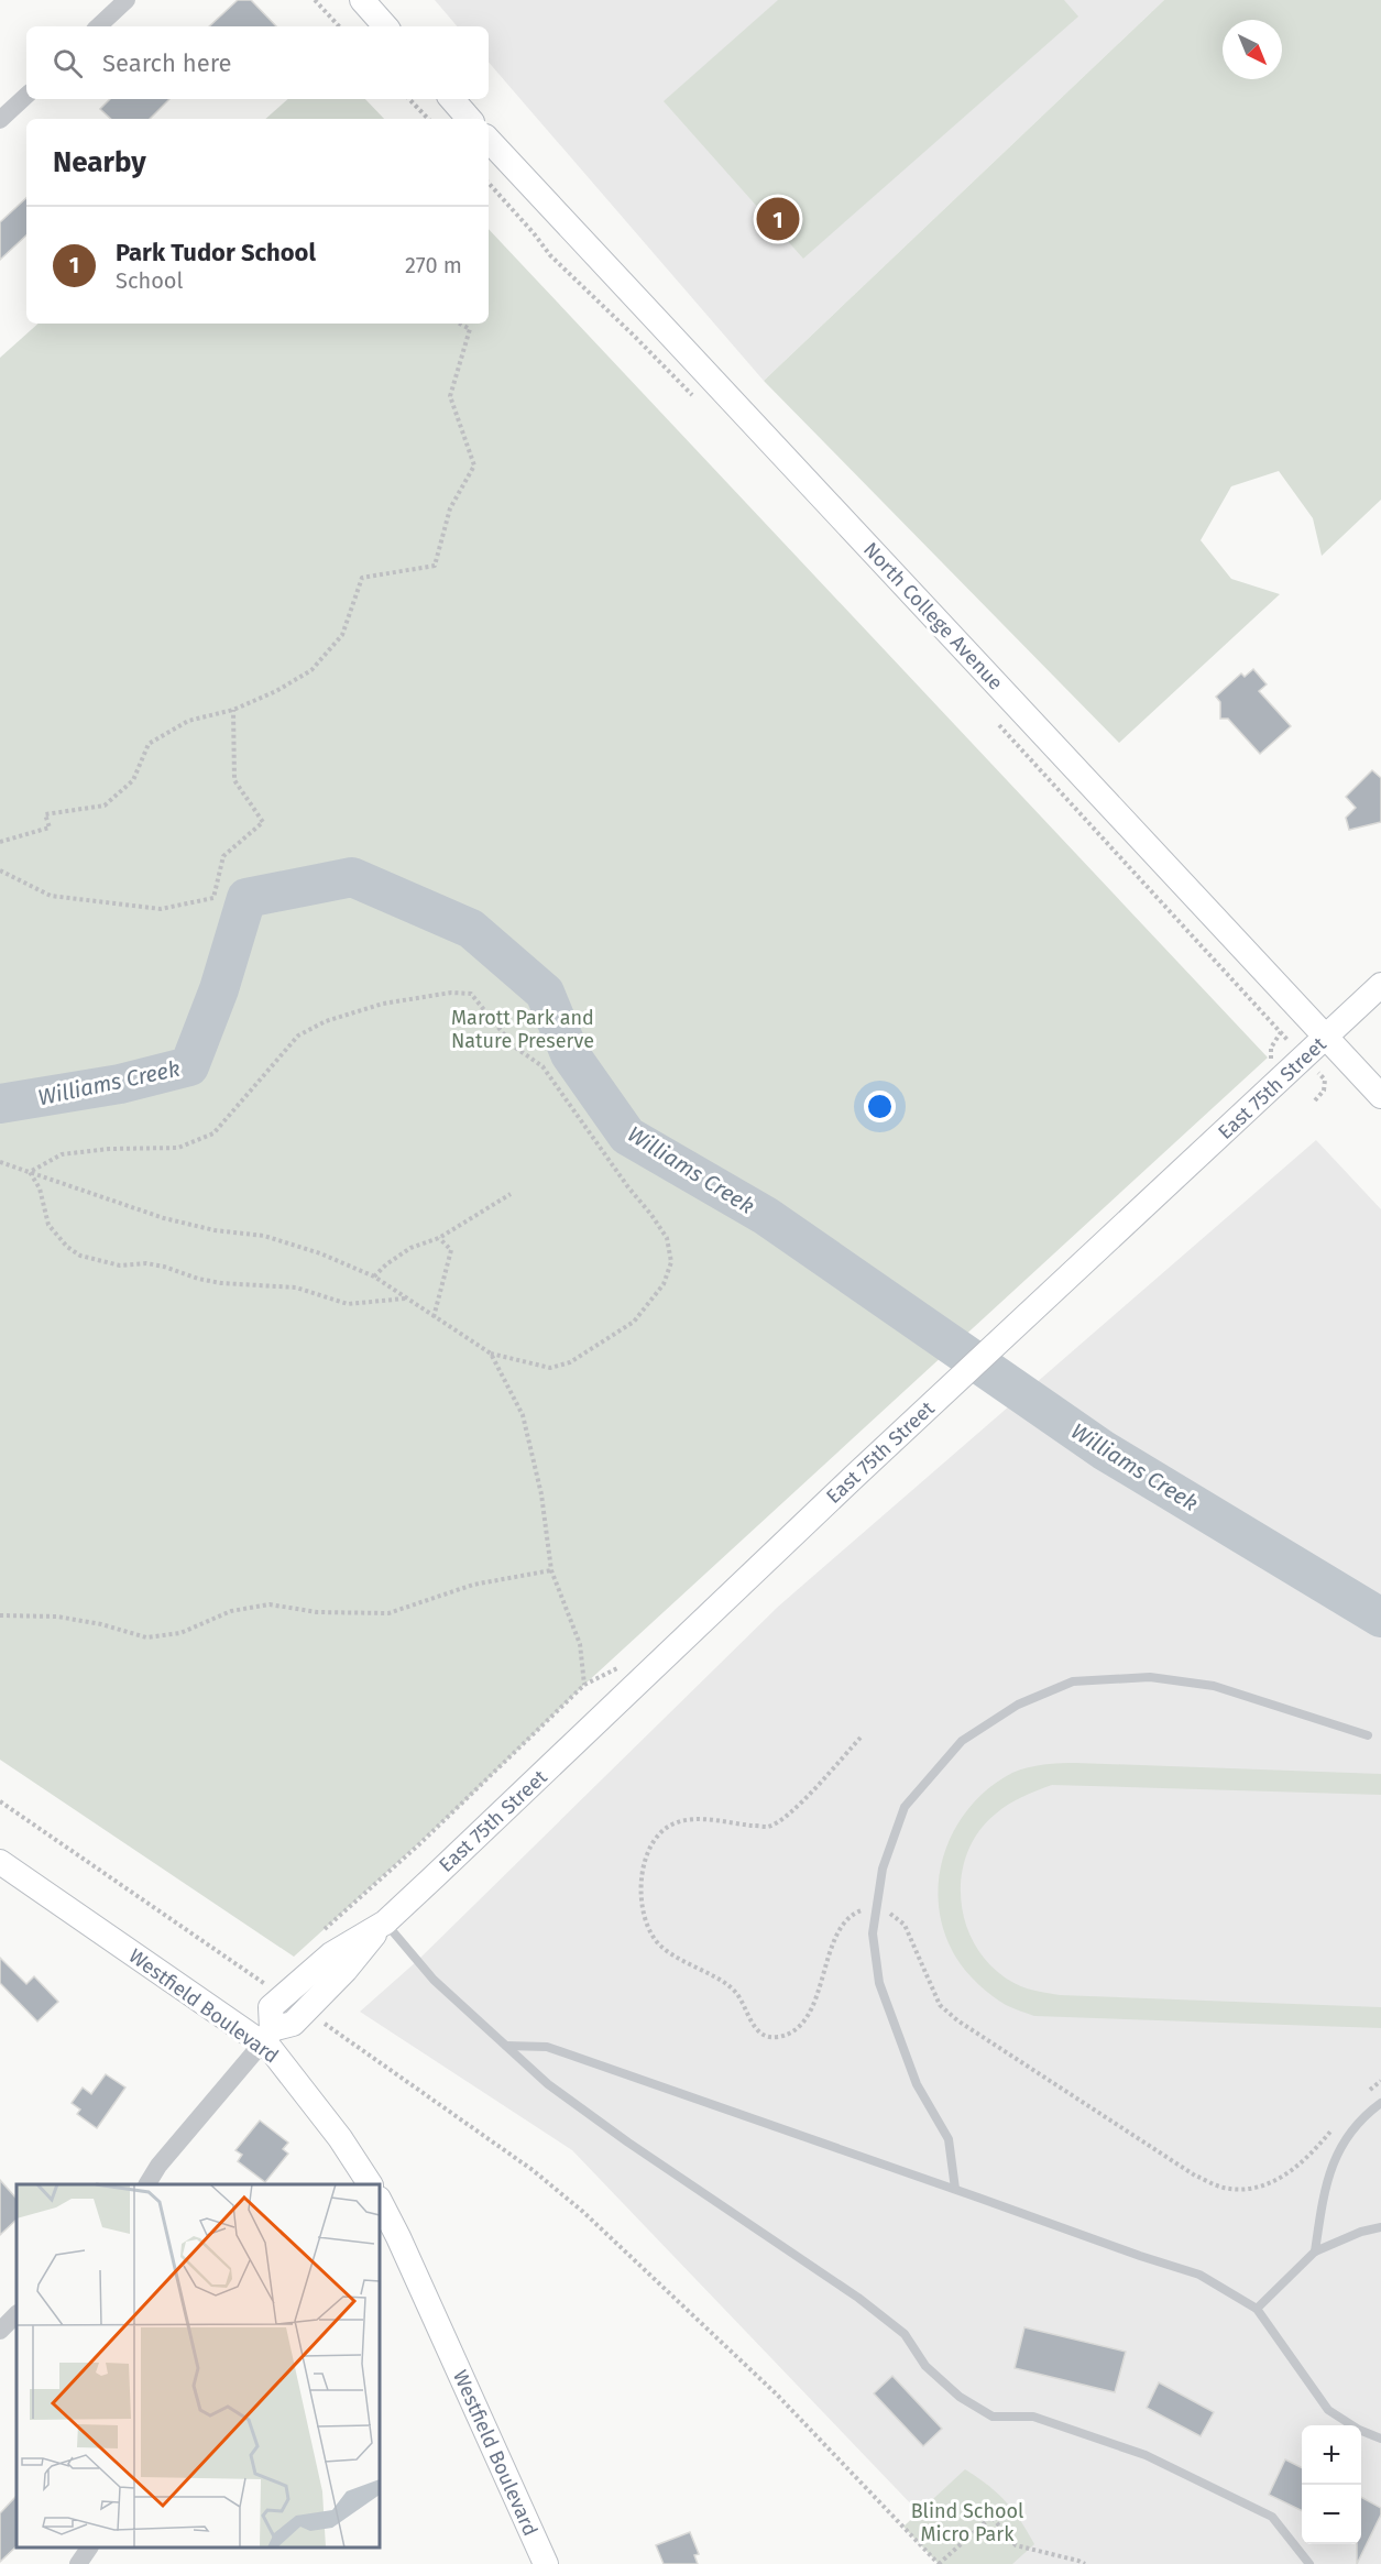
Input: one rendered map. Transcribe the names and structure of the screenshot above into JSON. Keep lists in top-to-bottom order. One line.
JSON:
{"streets":{"street":["North College Avenue","East 75th Street","Westfield Boulevard"]},"crossings":[["North College Avenue","East 75th Street"],["East 75th Street","Westfield Boulevard"]],"water":["Williams Creek"],"parks":["Marott Park and Nature Preserve","Blind School Micro Park"],"north":"bottom right","page":{"search":"Search here","heading":"Nearby","pins":"1","list":[{"mark":"1","name":"Park Tudor School","note":"School","value":"270 m"}],"map_buttons":["+","−"]}}
